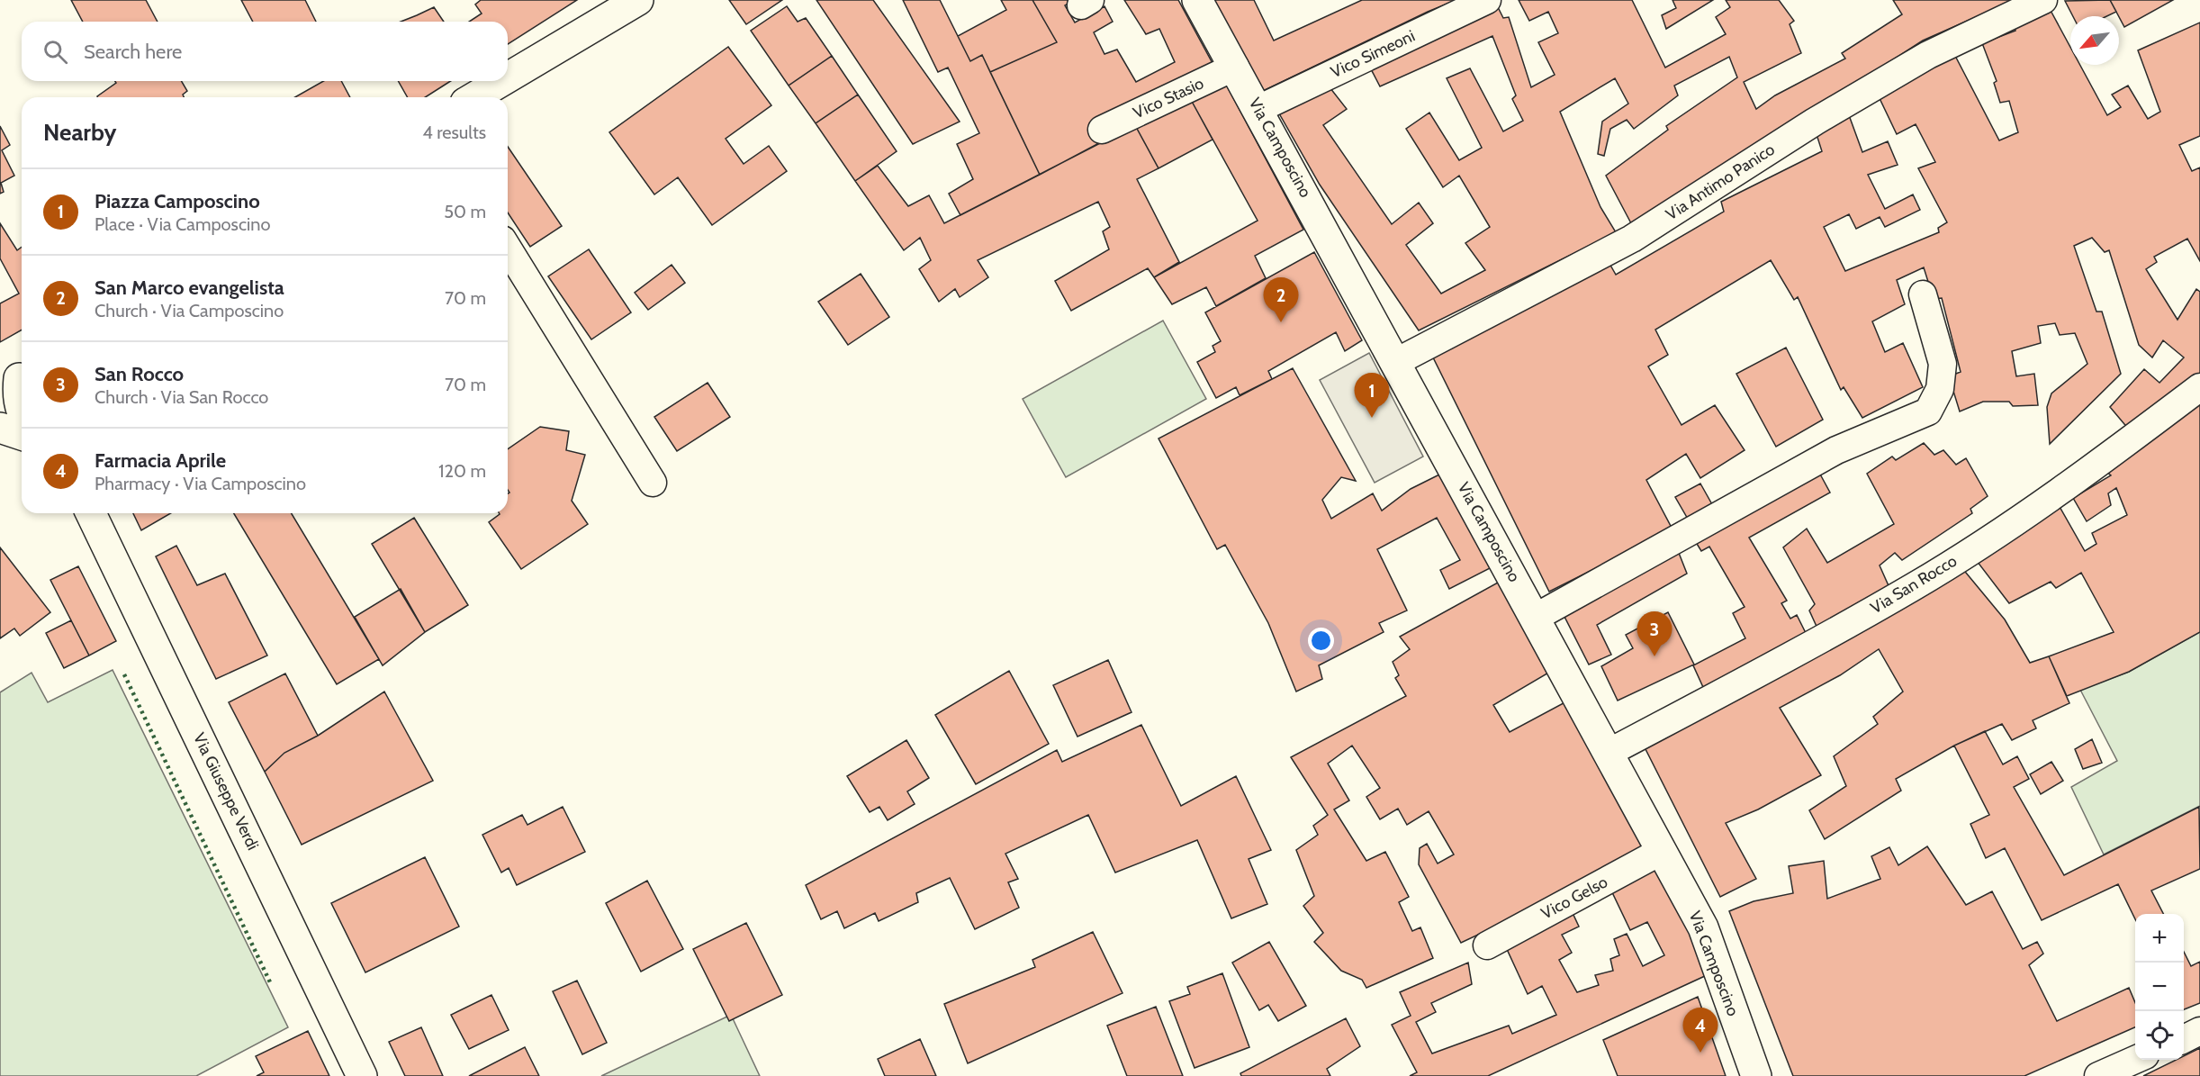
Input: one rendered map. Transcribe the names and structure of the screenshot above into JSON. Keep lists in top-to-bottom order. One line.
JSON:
{"streets":{"street":["Vico Simeoni","Vico Stasio","Via Camposcino","Via Antimo Panico","Via San Rocco","Via Giuseppe Verdi","Vico Gelso"]},"crossings":[["Vico Simeoni","Via Camposcino"],["Vico Stasio","Via Camposcino"],["Via Camposcino","Via Antimo Panico"],["Via Camposcino","Via San Rocco"],["Via Camposcino","Vico Gelso"]],"north":"bottom left","page":{"search":"Search here","heading":["Nearby","4 results"],"list":[{"mark":"1","name":"Piazza Camposcino","note":"Place · Via Camposcino","value":"50 m"},{"mark":"2","name":"San Marco evangelista","note":"Church · Via Camposcino","value":"70 m"},{"mark":"3","name":"San Rocco","note":"Church · Via San Rocco","value":"70 m"},{"mark":"4","name":"Farmacia Aprile","note":"Pharmacy · Via Camposcino","value":"120 m"}],"pins":["2","1","3","4"],"map_buttons":["+","−"]}}
